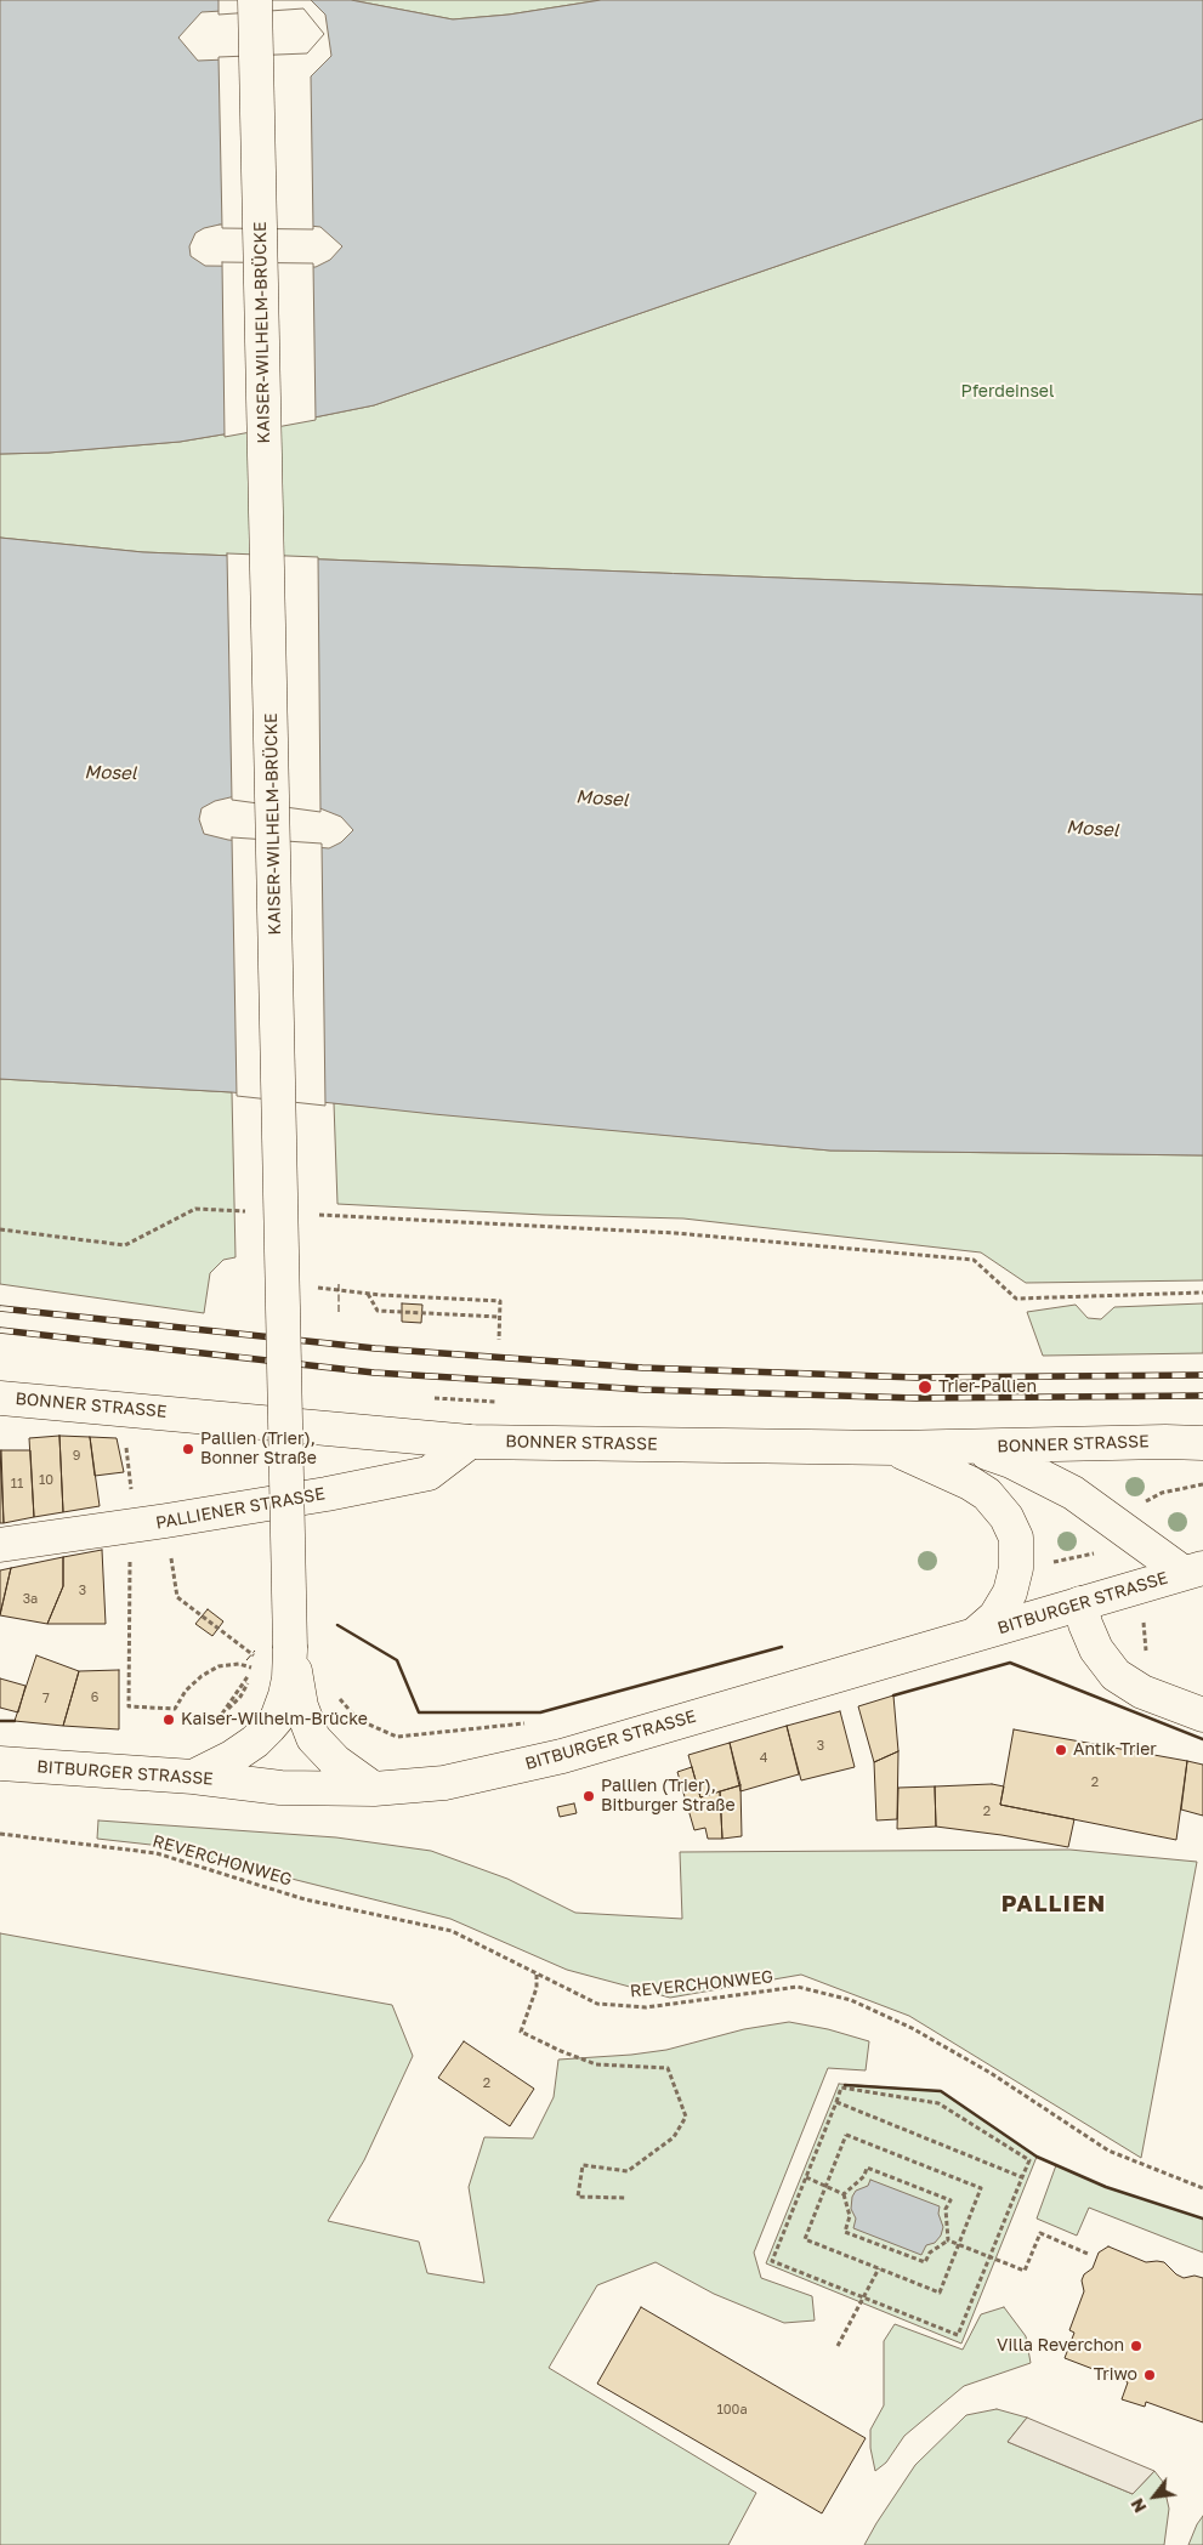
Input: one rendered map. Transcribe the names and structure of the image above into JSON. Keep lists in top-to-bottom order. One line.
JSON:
{"streets":{"main road":["KAISER-WILHELM-BRÜCKE","BONNER STRASSE","PALLIENER STRASSE","BITBURGER STRASSE"],"path":["REVERCHONWEG"]},"crossings":[["KAISER-WILHELM-BRÜCKE","BITBURGER STRASSE"],["BONNER STRASSE","PALLIENER STRASSE"]],"districts":["PALLIEN"],"water":["Mosel"],"parks":["Pferdeinsel"],"places":["Trier-Pallien","Pallien (Trier), Bonner Straße","Kaiser-Wilhelm-Brücke","Antik Trier","Pallien (Trier), Bitburger Straße","Villa Reverchon","Triwo"],"house_numbers":["9","10","11","3","3a","6","7","3","4","2","2","2","100a"],"north":"bottom left"}
